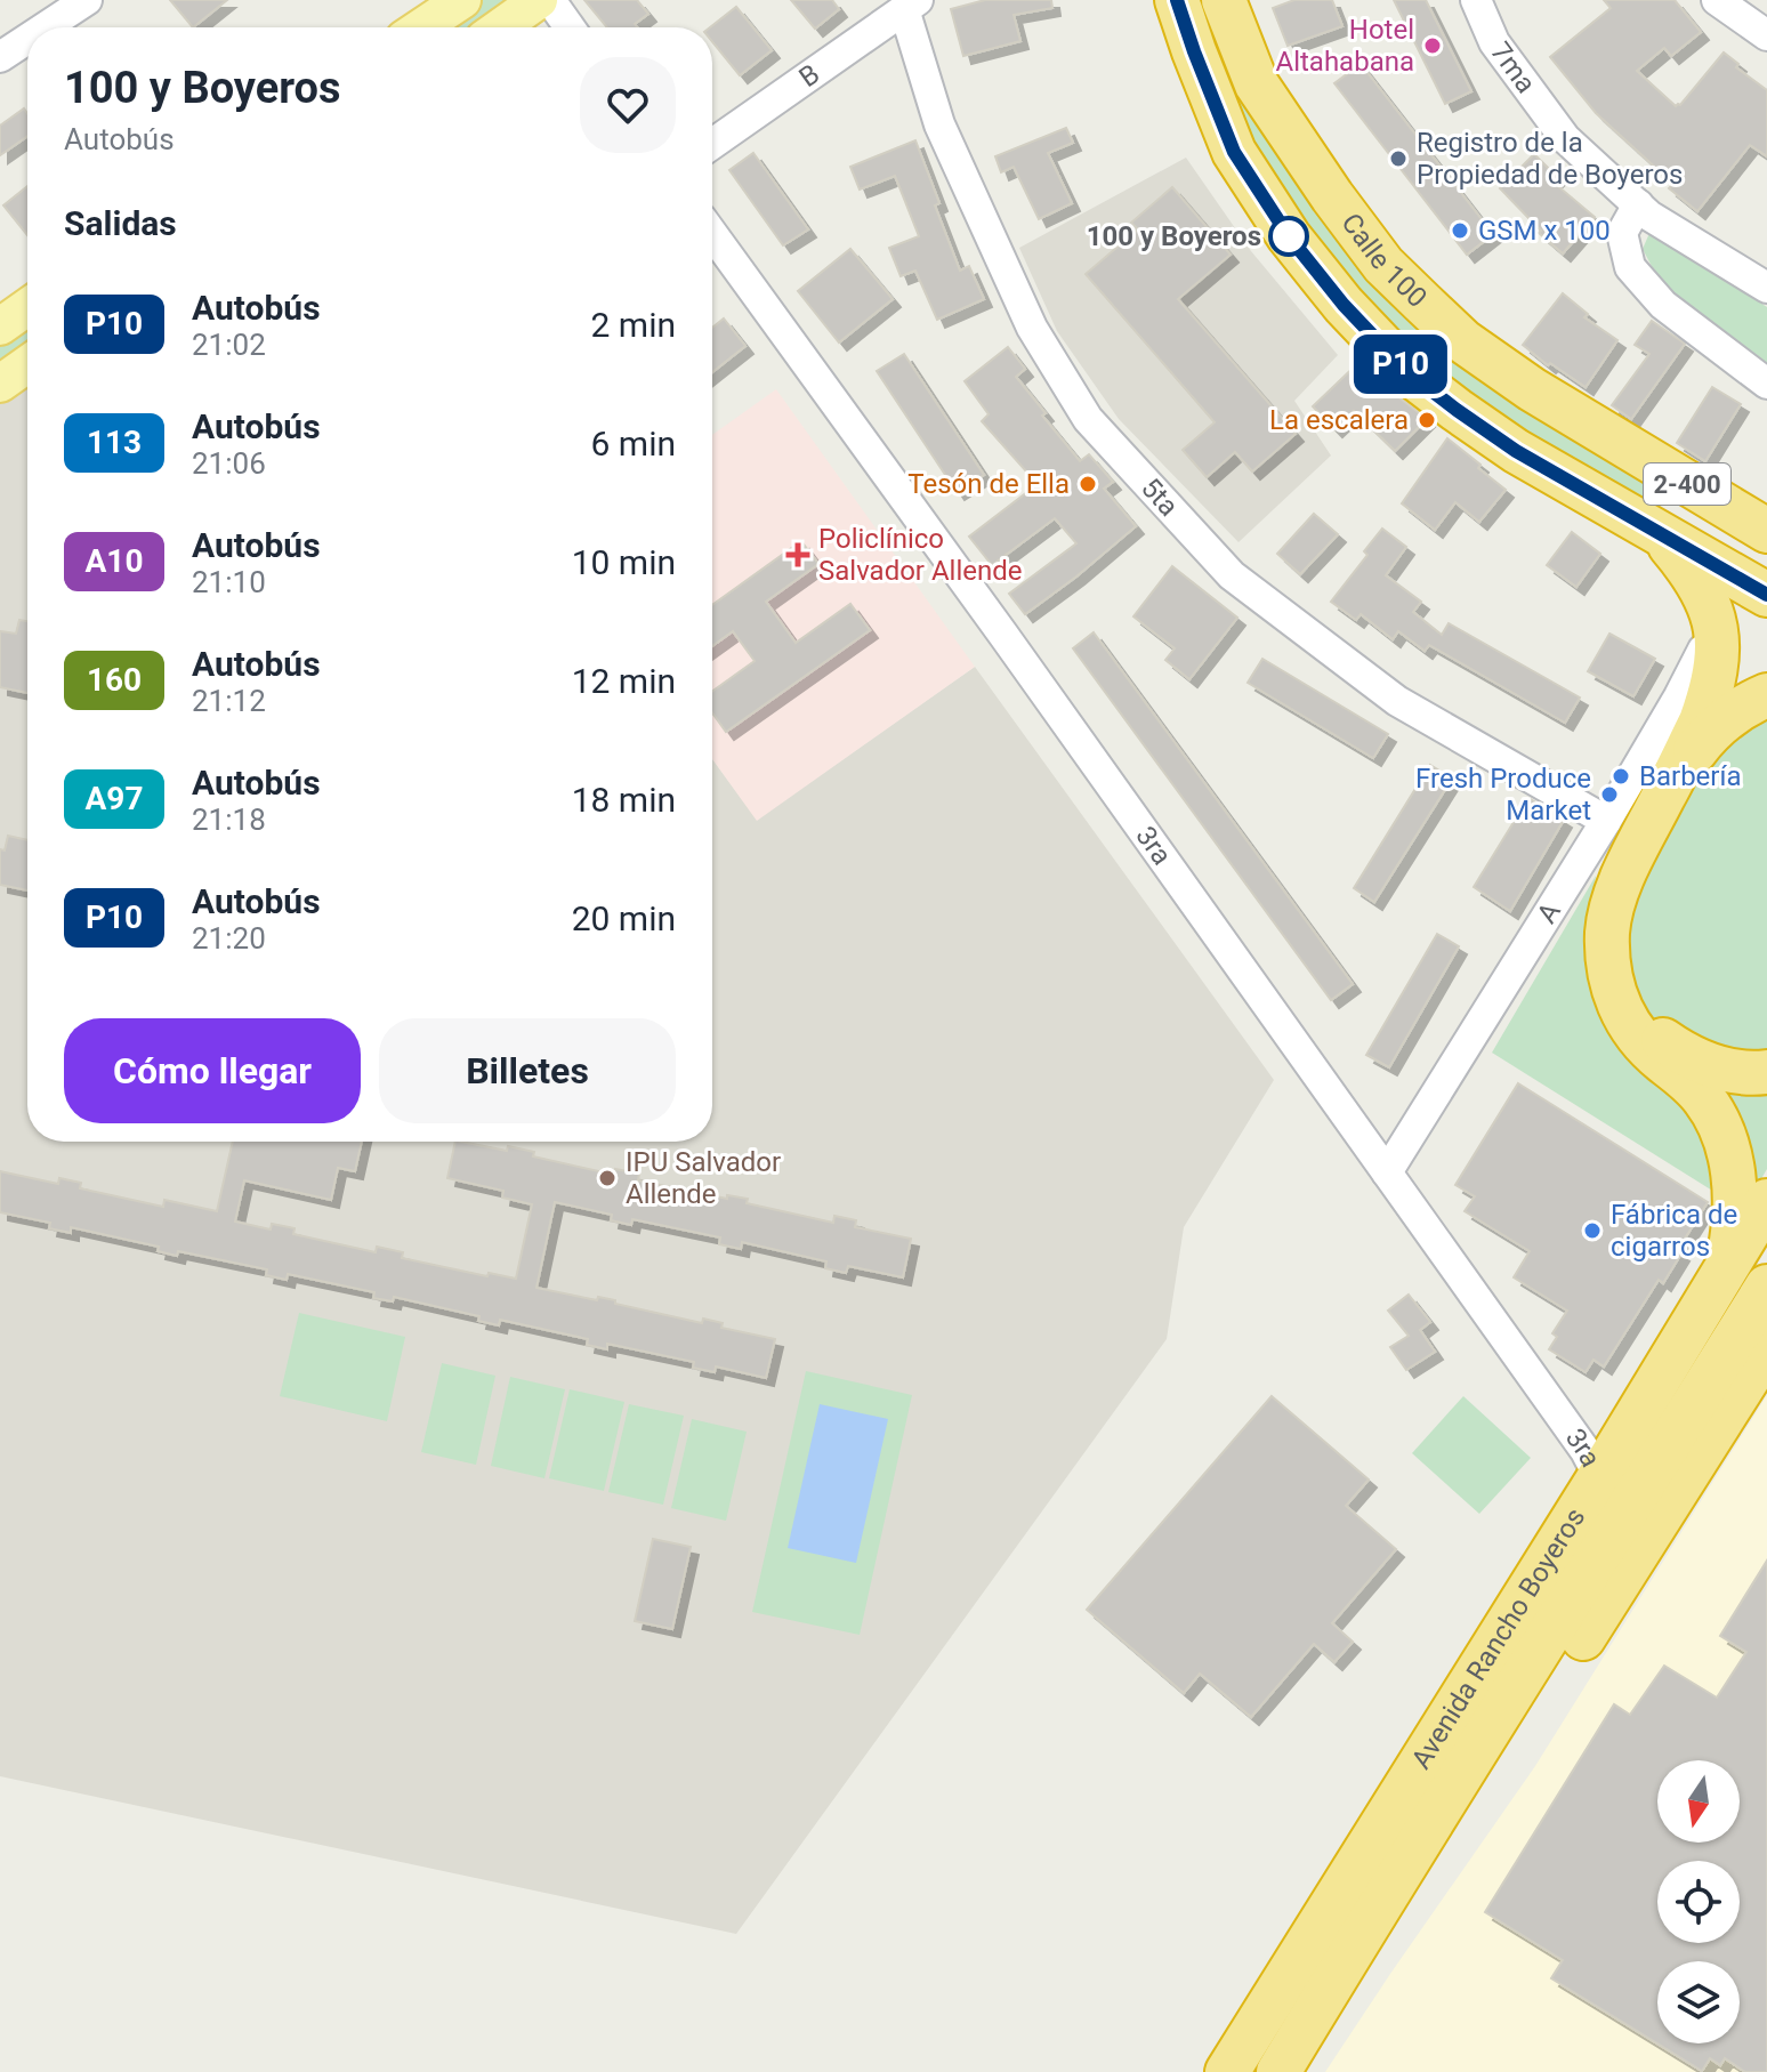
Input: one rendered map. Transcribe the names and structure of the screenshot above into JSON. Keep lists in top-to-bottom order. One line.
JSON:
{"streets":{"highway":["Calle 100","2-400","Avenida Rancho Boyeros"],"street":["7ma","B","5ta","3ra","A"]},"crossings":[["B","5ta"],["5ta","A"],["3ra","A"],["3ra","Avenida Rancho Boyeros"]],"places":{"other":["Hotel Altahabana","Registro de la Propiedad de Boyeros","GSM x 100","100 y Boyeros","La escalera","Tesón de Ella","Barbería","Fresh Produce Market","IPU Salvador Allende","Fábrica de cigarros"],"health":["Policlínico Salvador Allende"]},"lines":["bus line P10"],"north":"bottom","page":{"on_map":"P10","heading":[["100 y Boyeros","Autobús"],"Salidas"],"list":[{"mark":"P10","name":"Autobús","note":"21:02","value":"2 min"},{"mark":"113","name":"Autobús","note":"21:06","value":"6 min"},{"mark":"A10","name":"Autobús","note":"21:10","value":"10 min"},{"mark":"160","name":"Autobús","note":"21:12","value":"12 min"},{"mark":"A97","name":"Autobús","note":"21:18","value":"18 min"},{"mark":"P10","name":"Autobús","note":"21:20","value":"20 min"}],"buttons":["Cómo llegar","Billetes"]}}
